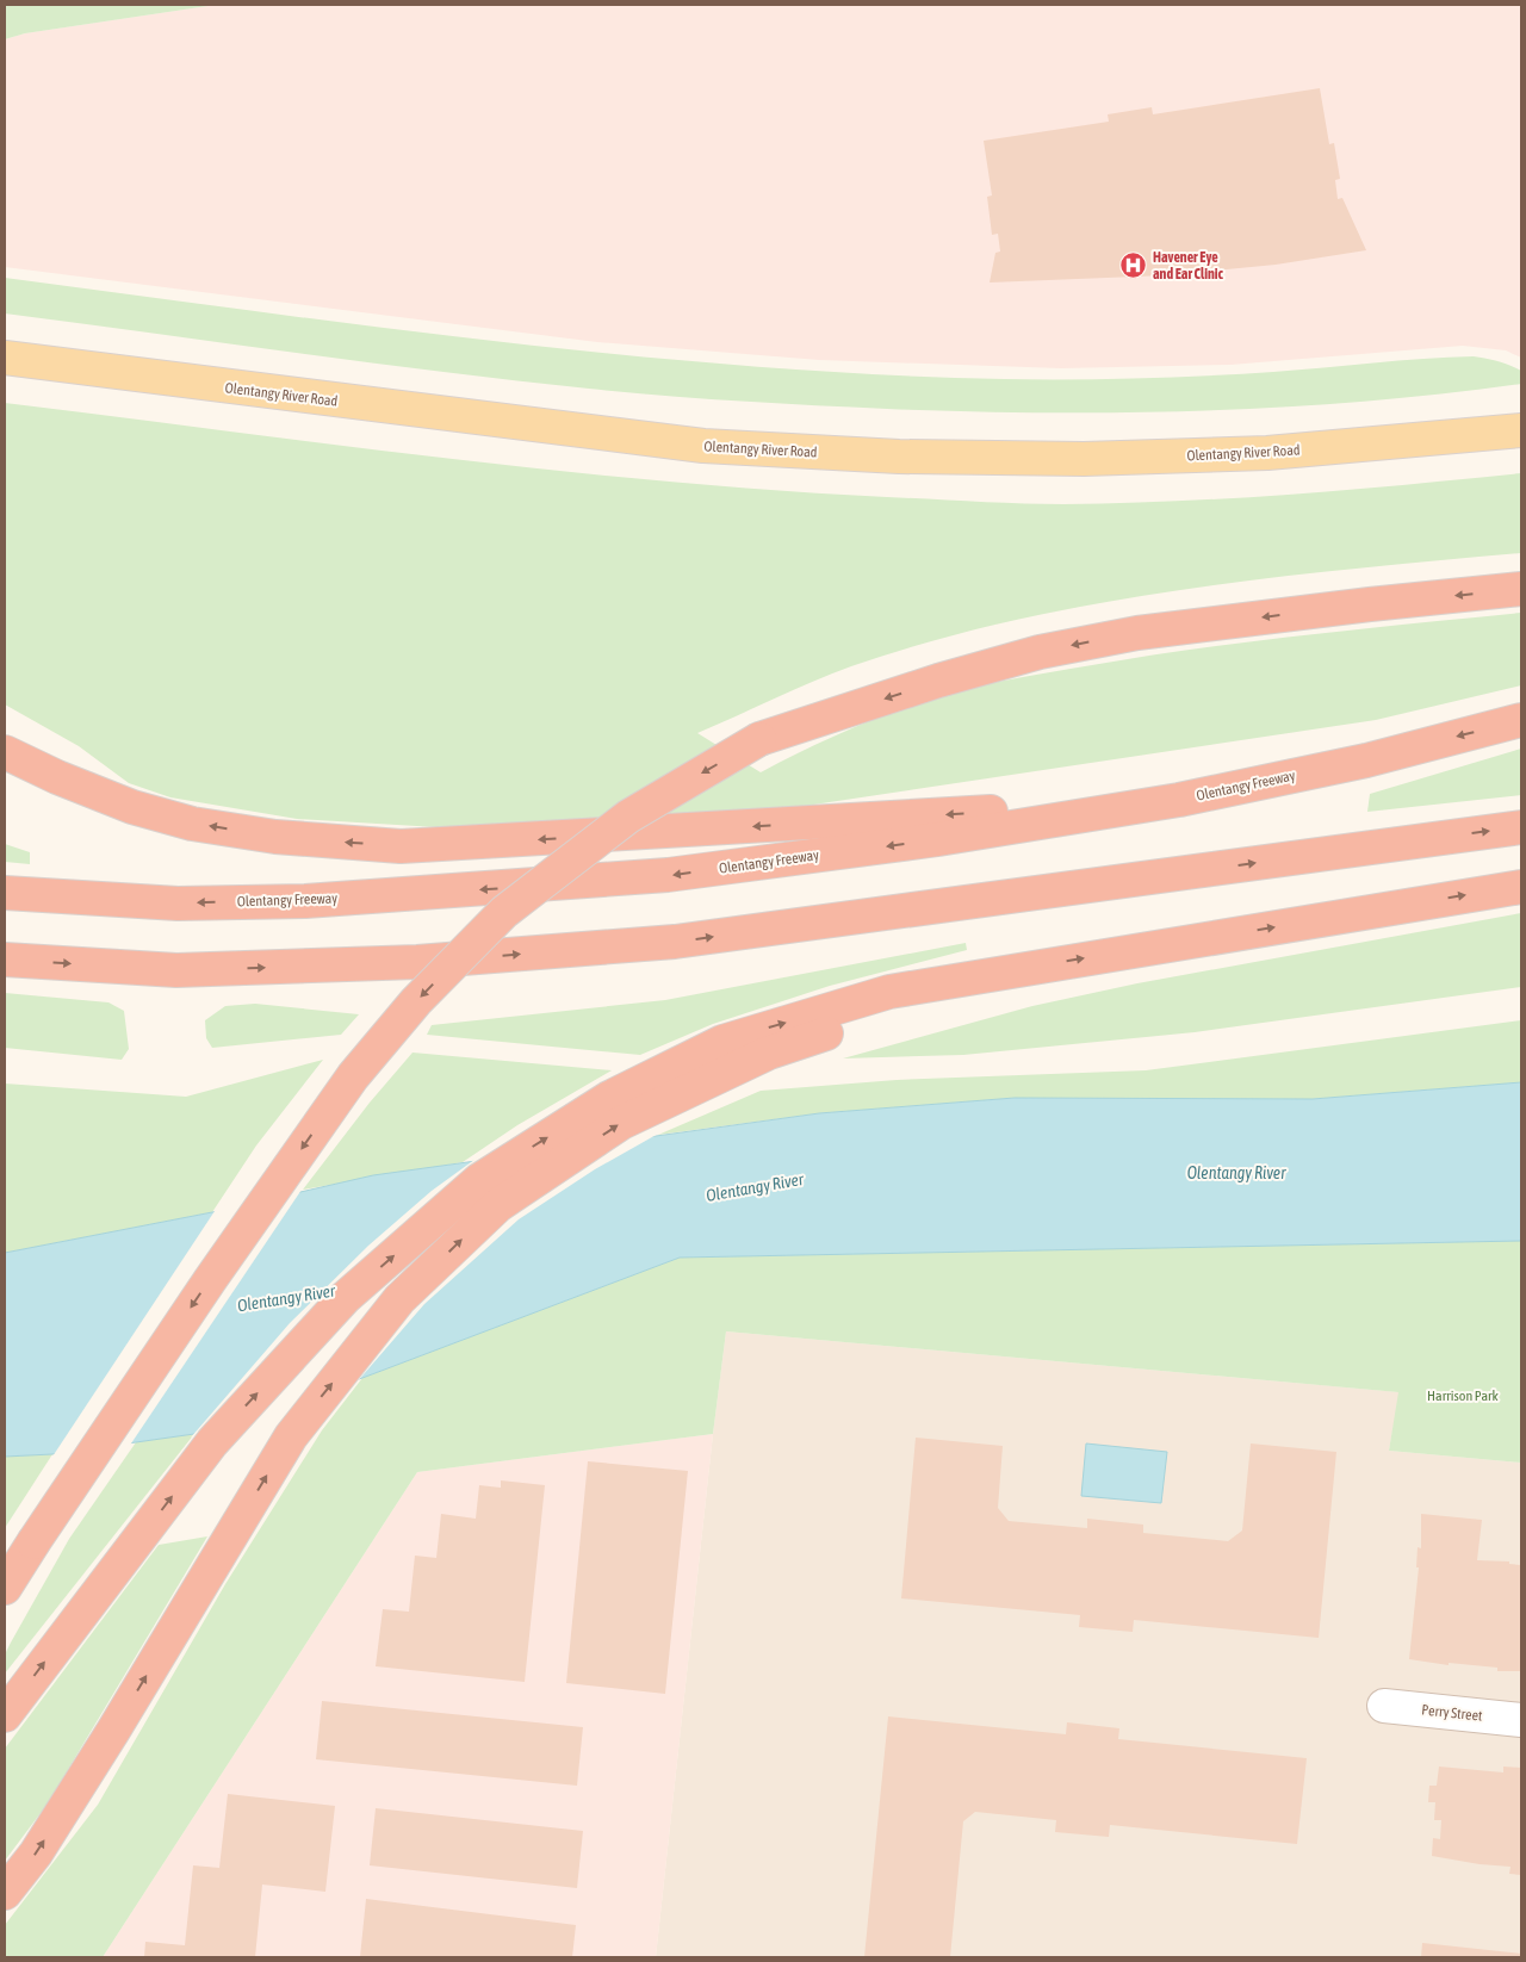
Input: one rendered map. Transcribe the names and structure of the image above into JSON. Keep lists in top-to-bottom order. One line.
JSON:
{"streets":{"highway":["Olentangy Freeway"],"main road":["Olentangy River Road"],"street":["Perry Street"]},"water":["Olentangy River"],"parks":["Harrison Park"],"places":{"hospital":["Havener Eye and Ear Clinic"]}}
